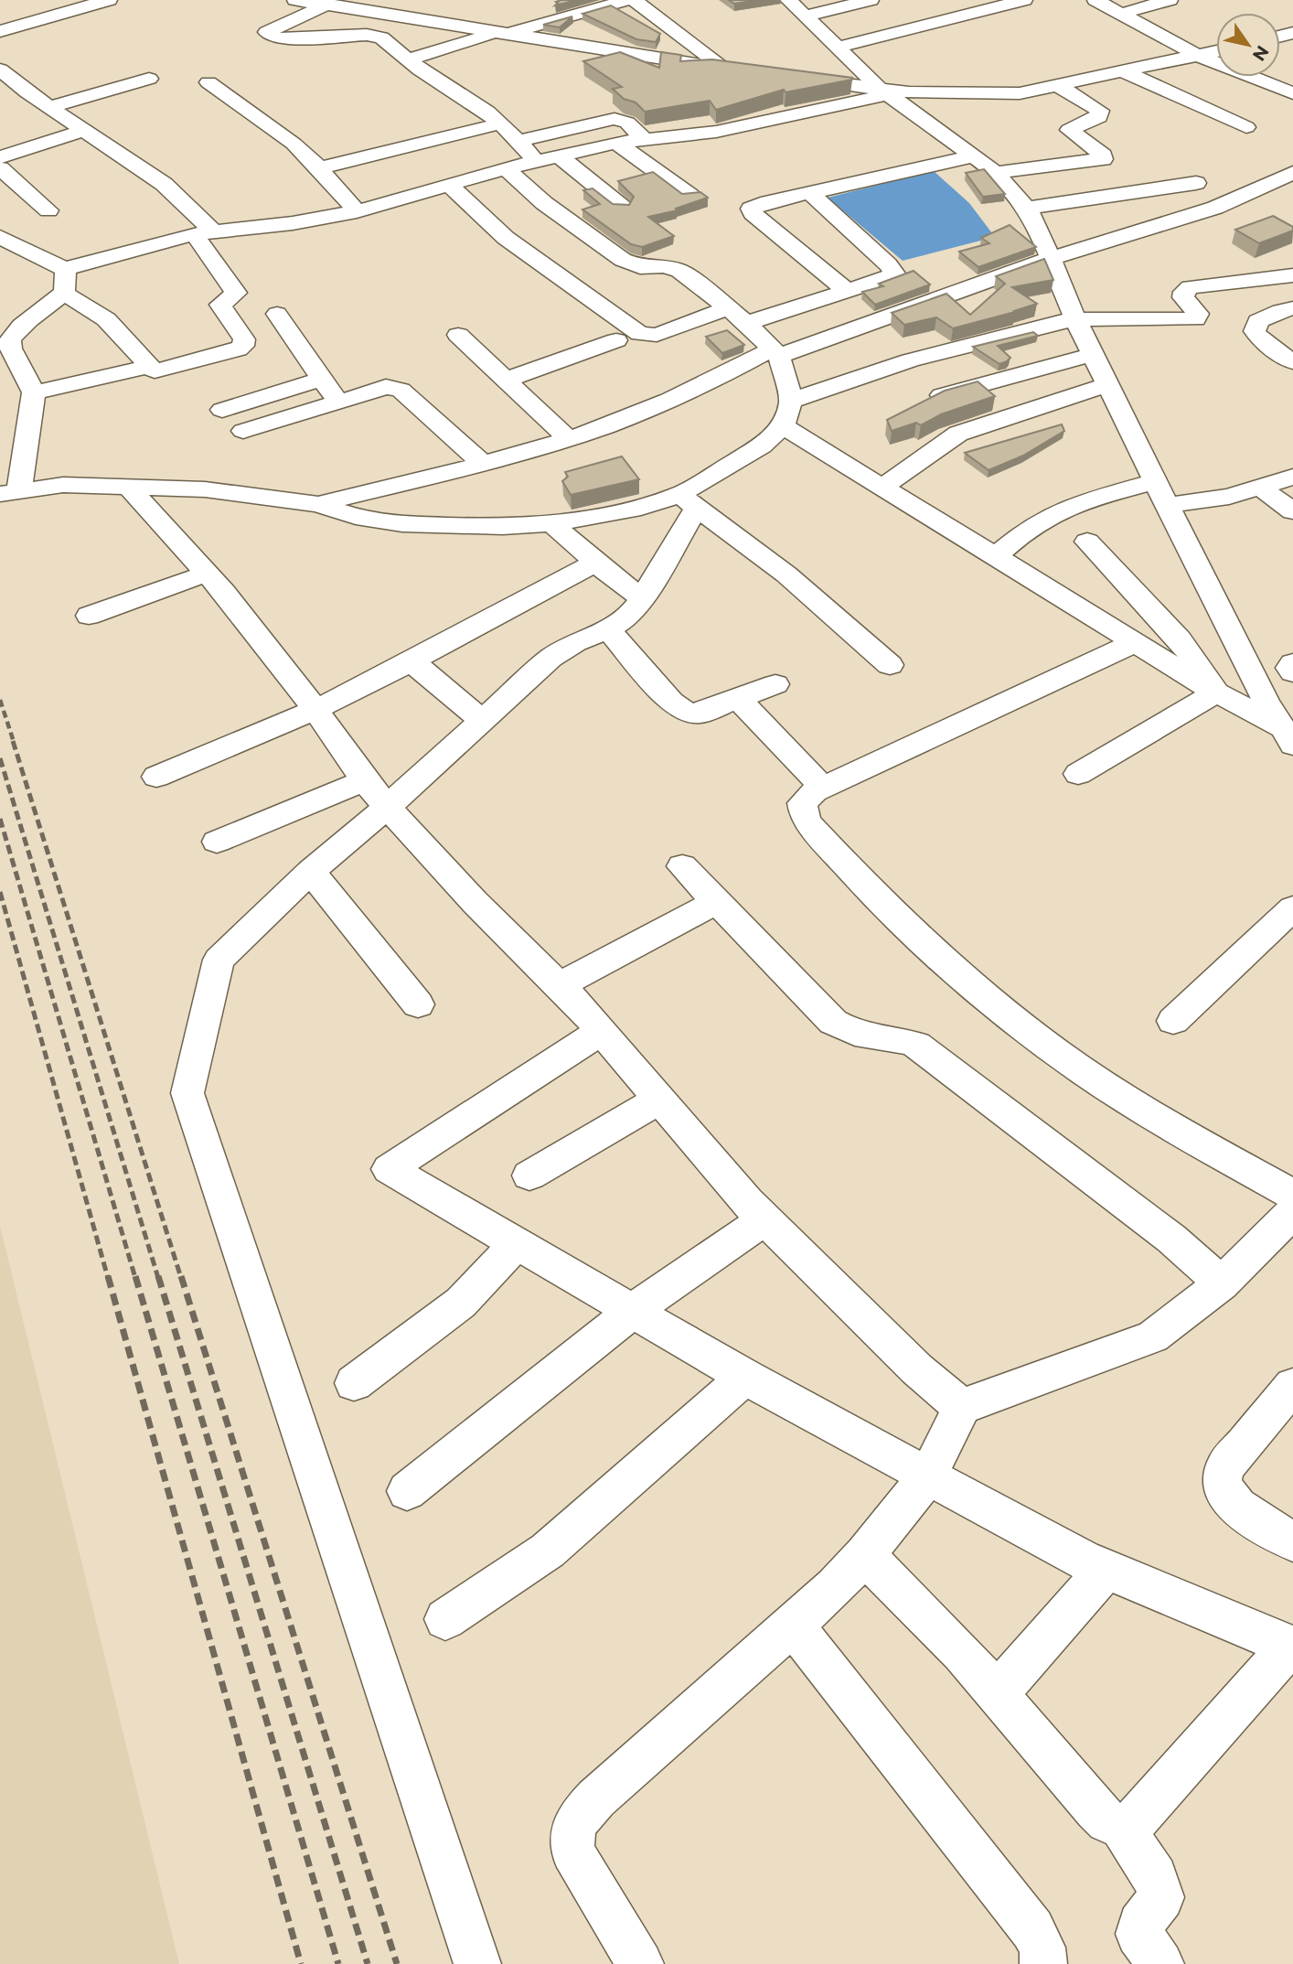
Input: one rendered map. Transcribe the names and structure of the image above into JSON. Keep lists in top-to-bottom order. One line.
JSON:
{"north":"bottom right"}
